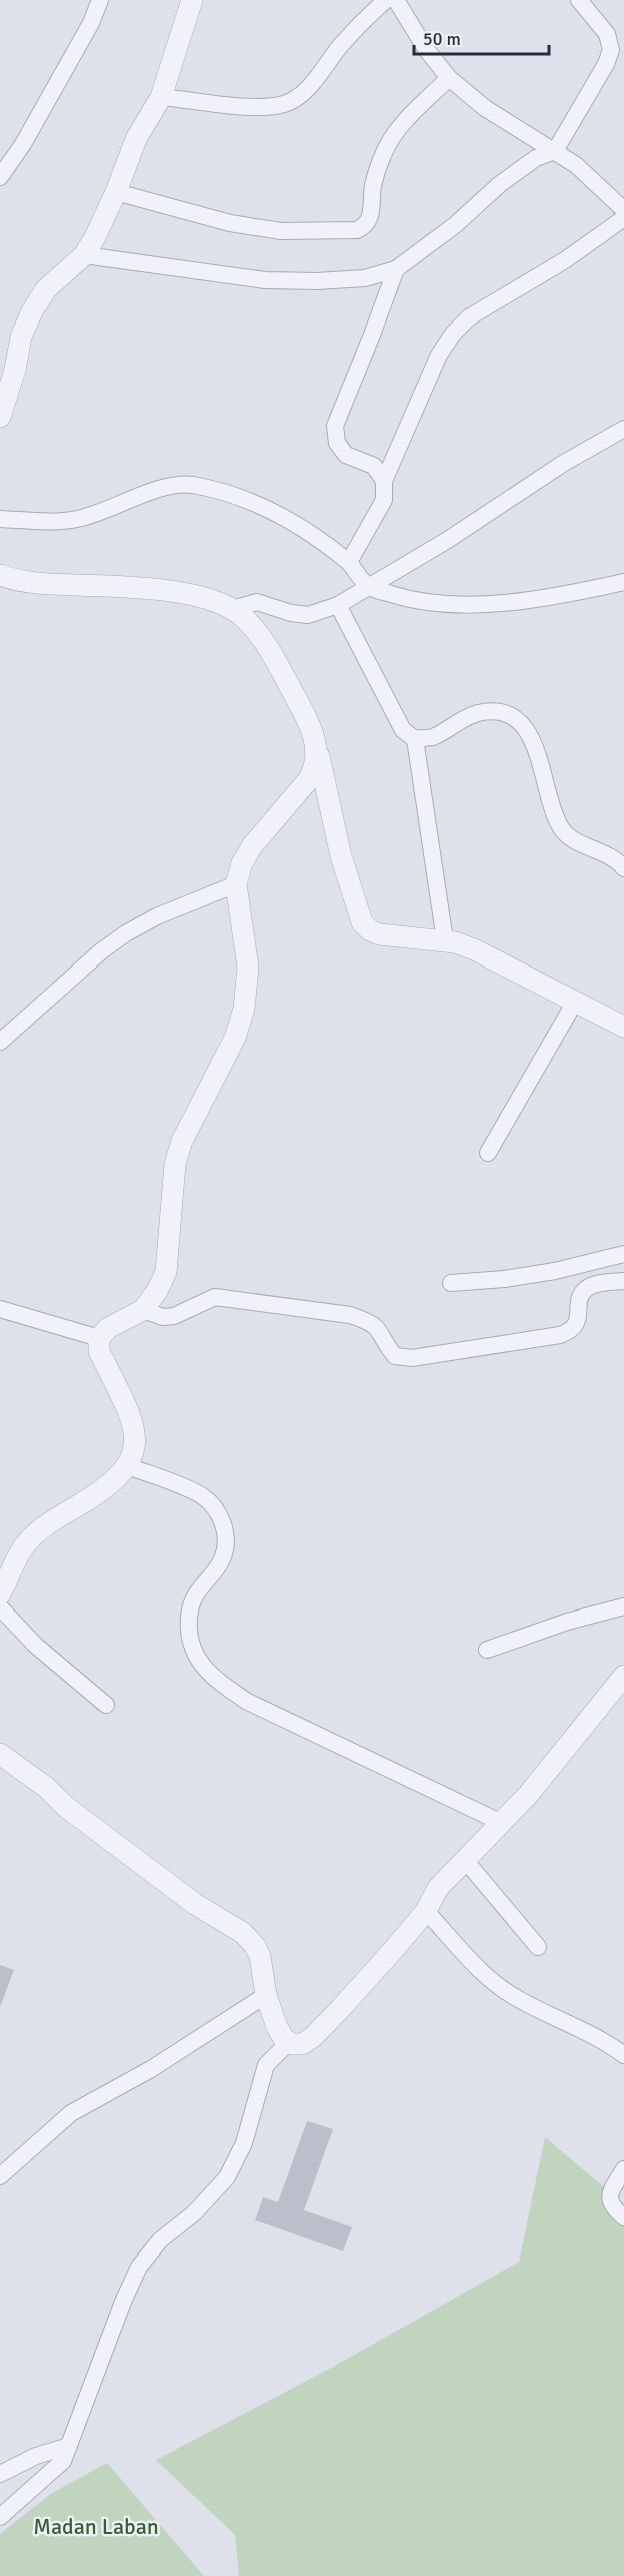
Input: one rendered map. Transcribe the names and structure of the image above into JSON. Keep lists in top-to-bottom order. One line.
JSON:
{"parks":["Madan Laban"],"scale_bar":"50 m"}
